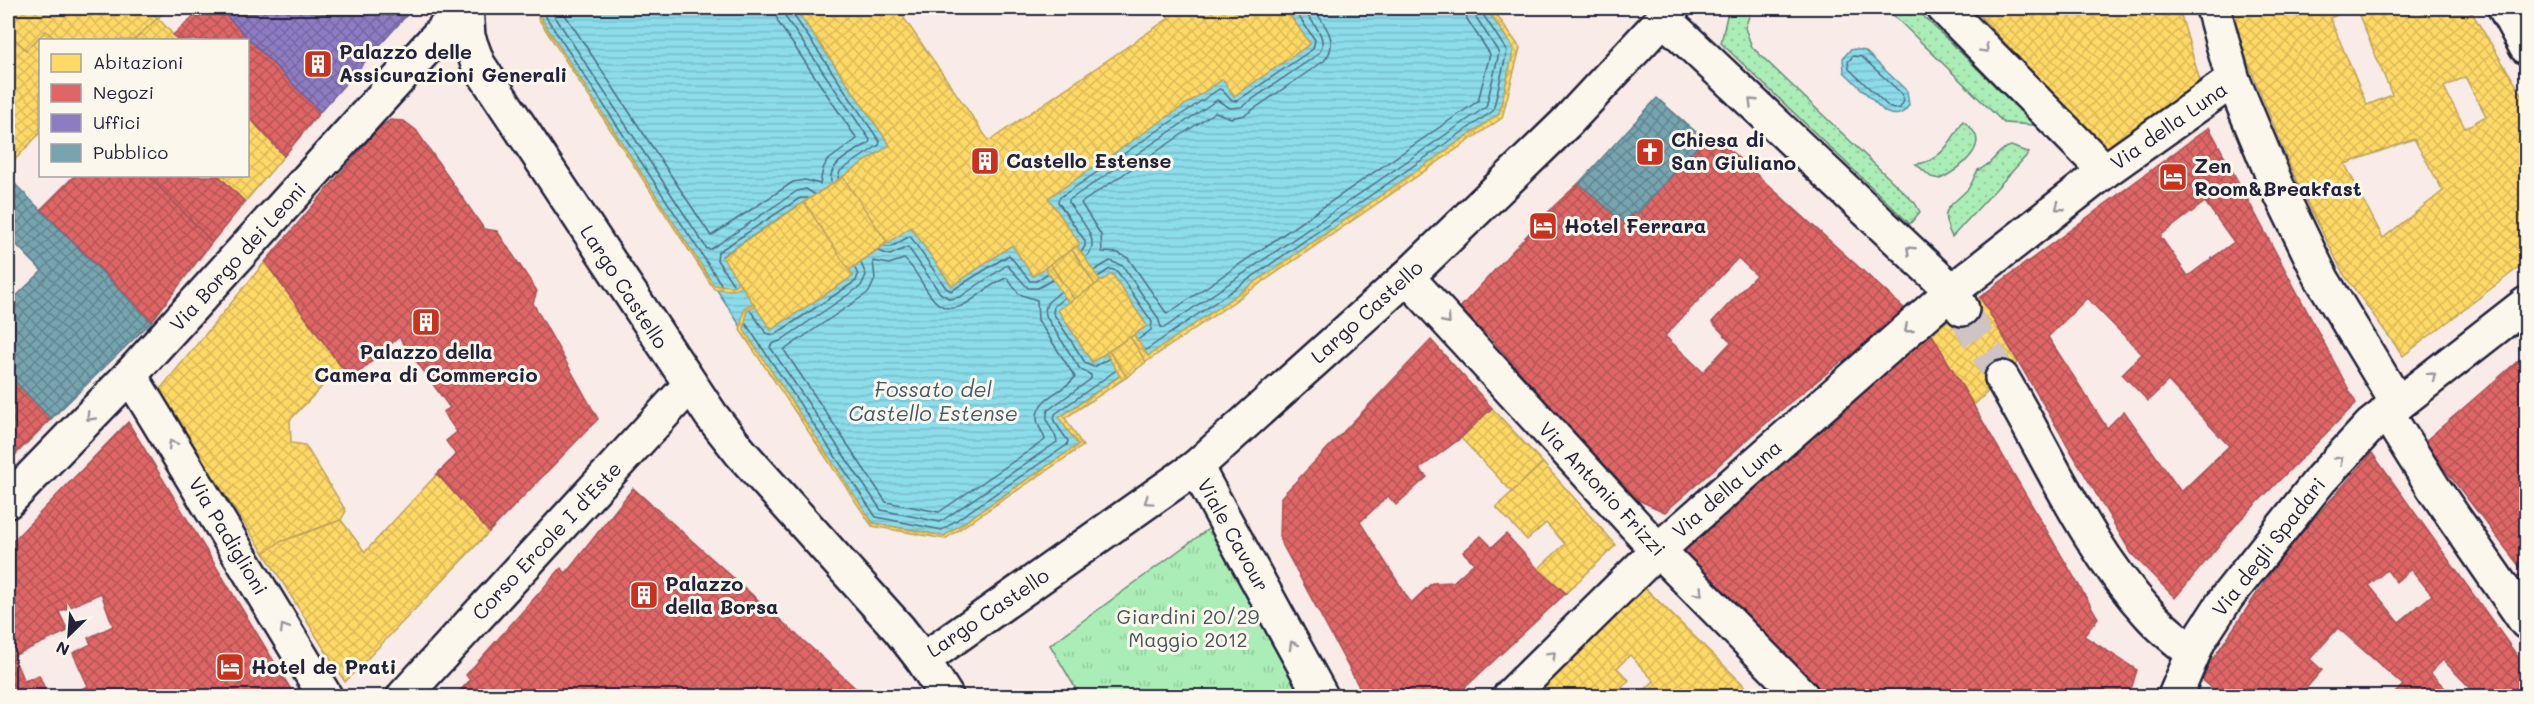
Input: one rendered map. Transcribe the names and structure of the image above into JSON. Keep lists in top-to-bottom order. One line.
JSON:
{"streets":{"street":["Via della Luna","Via Borgo dei Leoni","Largo Castello","Via Antonio Frizzi","Viale Cavour","Via Padiglioni","Corso Ercole I d'Este","Via degli Spadari"]},"crossings":[["Via della Luna","Via Antonio Frizzi"],["Via Borgo dei Leoni","Largo Castello"],["Via Borgo dei Leoni","Via Padiglioni"],["Largo Castello","Via Antonio Frizzi"],["Largo Castello","Viale Cavour"],["Largo Castello","Corso Ercole I d'Este"]],"one_way":["Via Antonio Frizzi","Viale Cavour","Via Padiglioni","Via degli Spadari"],"water":["Fossato del Castello Estense"],"parks":["Giardini 20/29 Maggio 2012"],"places":{"building":["Palazzo delle Assicurazioni Generali","Castello Estense","Palazzo della Camera di Commercio","Palazzo della Borsa"],"church":["Chiesa di San Giuliano"],"hotel":["Zen Room&Breakfast","Hotel Ferrara","Hotel de Prati"]},"legend":["Abitazioni","Negozi","Uffici","Pubblico"],"north":"bottom left"}
